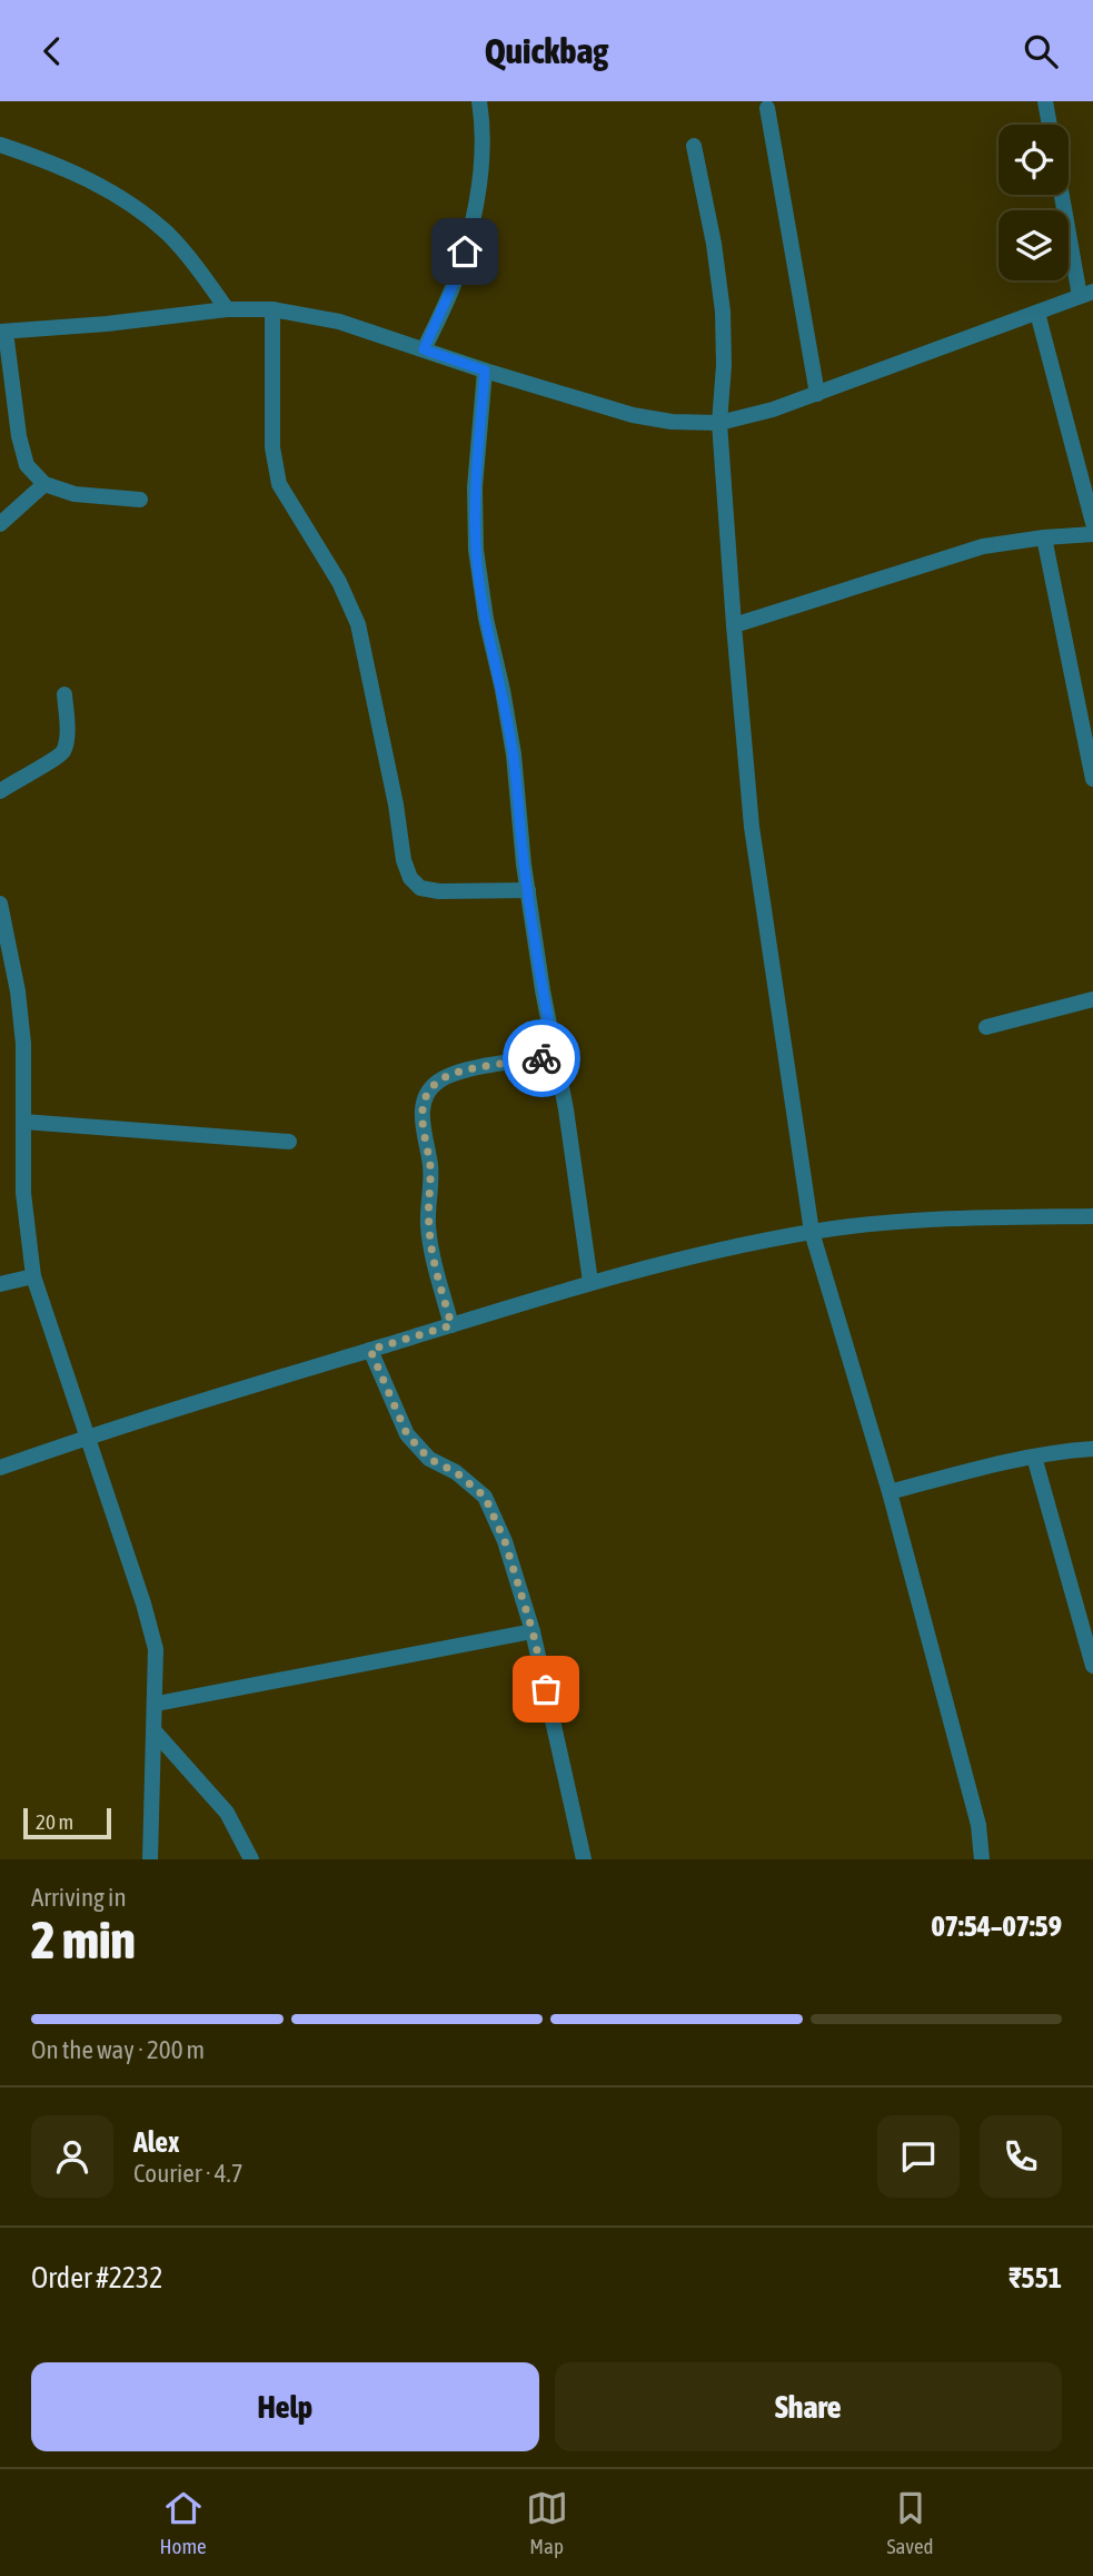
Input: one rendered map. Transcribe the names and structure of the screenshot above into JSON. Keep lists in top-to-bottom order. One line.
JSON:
{"scale_bar":"20 m","page":{"header":"Quickbag","scale":"20 m","heading":["2 min","Arriving in","07:54–07:59"],"panel":["Alex","Courier · 4.7","Order #2232","₹551"],"bar":"On the way · 200 m","buttons":["Help","Share"],"tabs":["Home","Map","Saved"]}}
